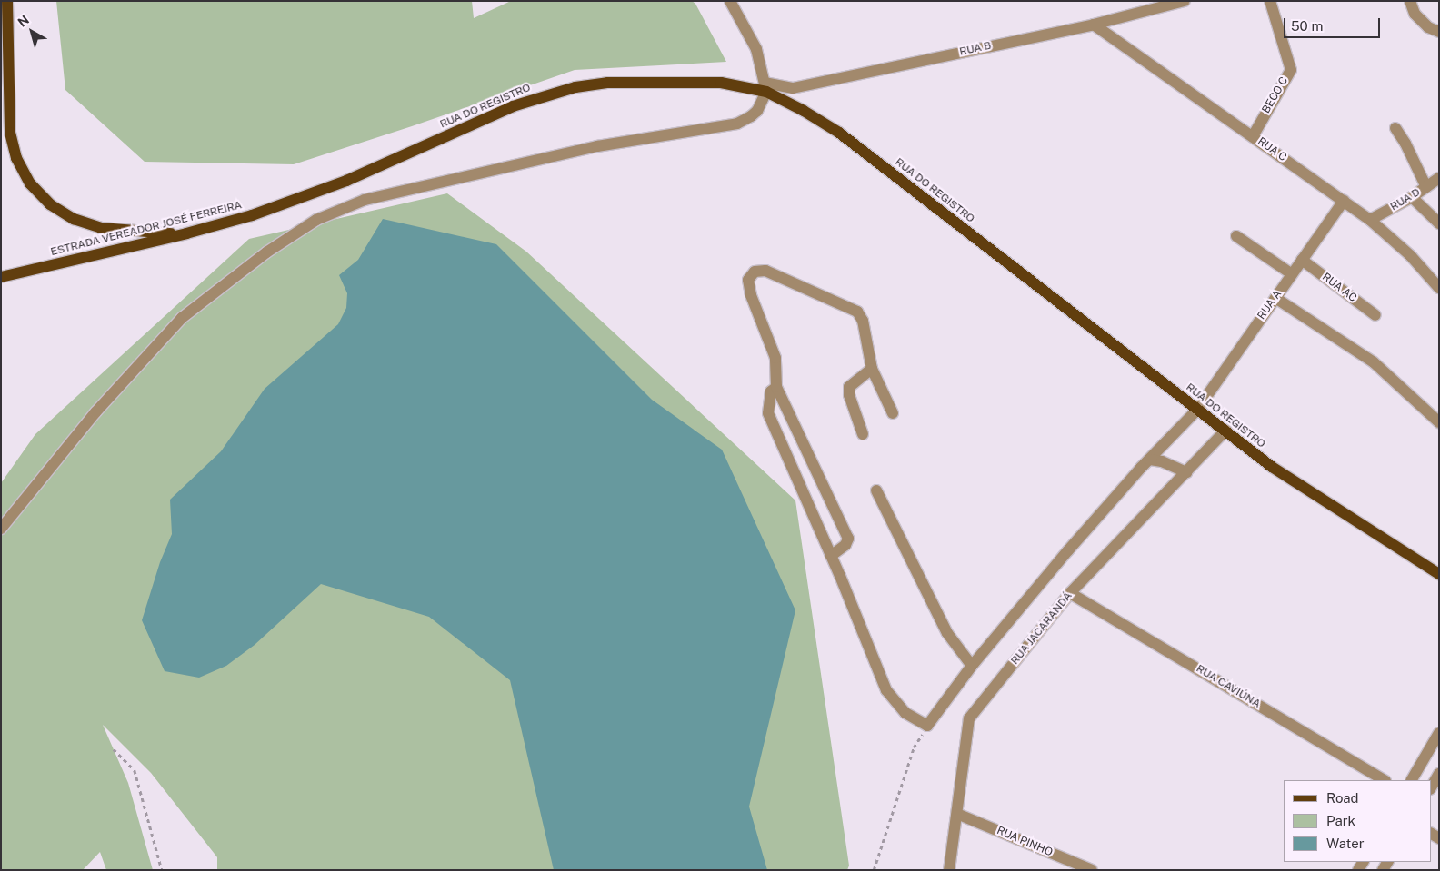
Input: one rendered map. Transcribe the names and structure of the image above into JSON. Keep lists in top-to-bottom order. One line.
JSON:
{"streets":{"main road":["RUA DO REGISTRO","ESTRADA VEREADOR JOSÉ FERREIRA"],"street":["RUA B","BECO C","RUA C","RUA D","RUA AC","RUA A","RUA JACARANDÁ","RUA CAVIÚNA","RUA PINHO"]},"crossings":[["RUA B","RUA DO REGISTRO"],["RUA B","RUA C"],["BECO C","RUA C"],["RUA DO REGISTRO","ESTRADA VEREADOR JOSÉ FERREIRA"],["RUA DO REGISTRO","RUA A"],["RUA DO REGISTRO","RUA JACARANDÁ"],["RUA C","RUA D"],["RUA C","RUA A"],["RUA AC","RUA A"],["RUA JACARANDÁ","RUA CAVIÚNA"],["RUA JACARANDÁ","RUA PINHO"]],"legend":["Road","Park","Water"],"scale_bar":"50 m","north":"top left"}
